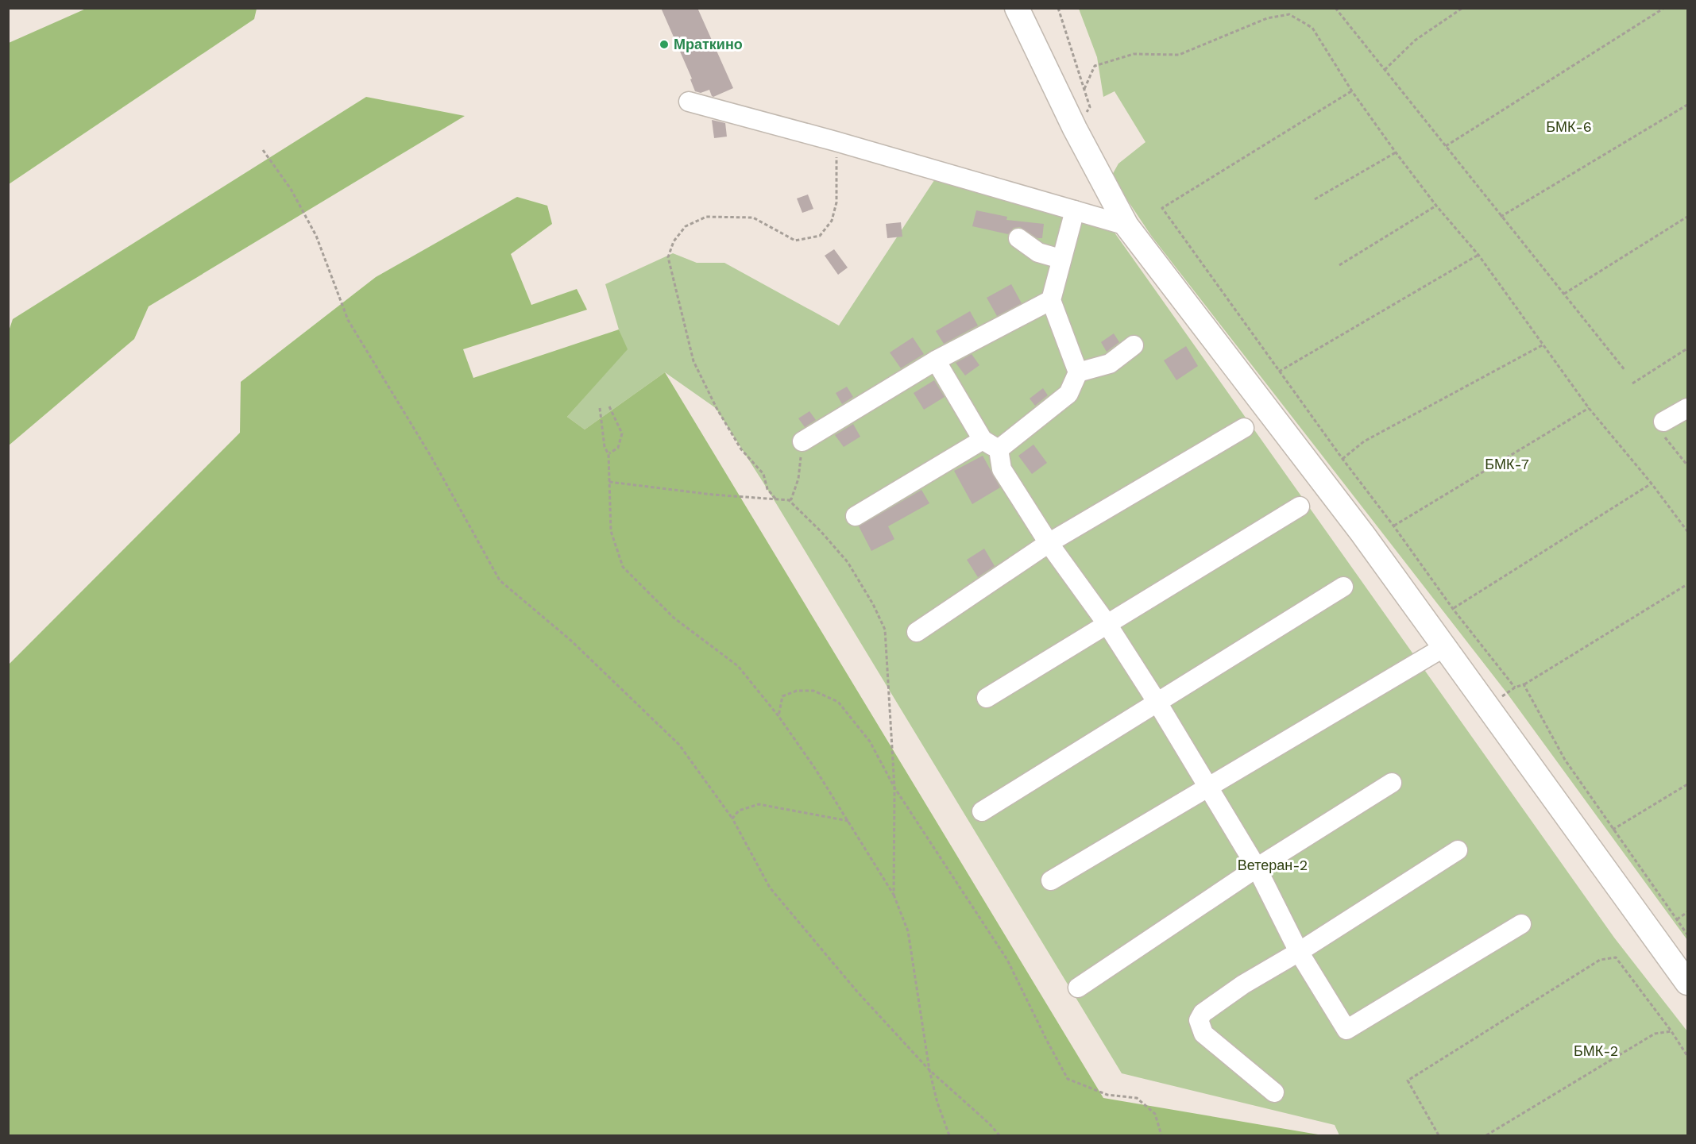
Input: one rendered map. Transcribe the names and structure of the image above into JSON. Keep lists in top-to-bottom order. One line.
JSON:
{"parks":["БМК-6","БМК-7","Ветеран-2","БМК-2"],"places":["Мраткино"]}
